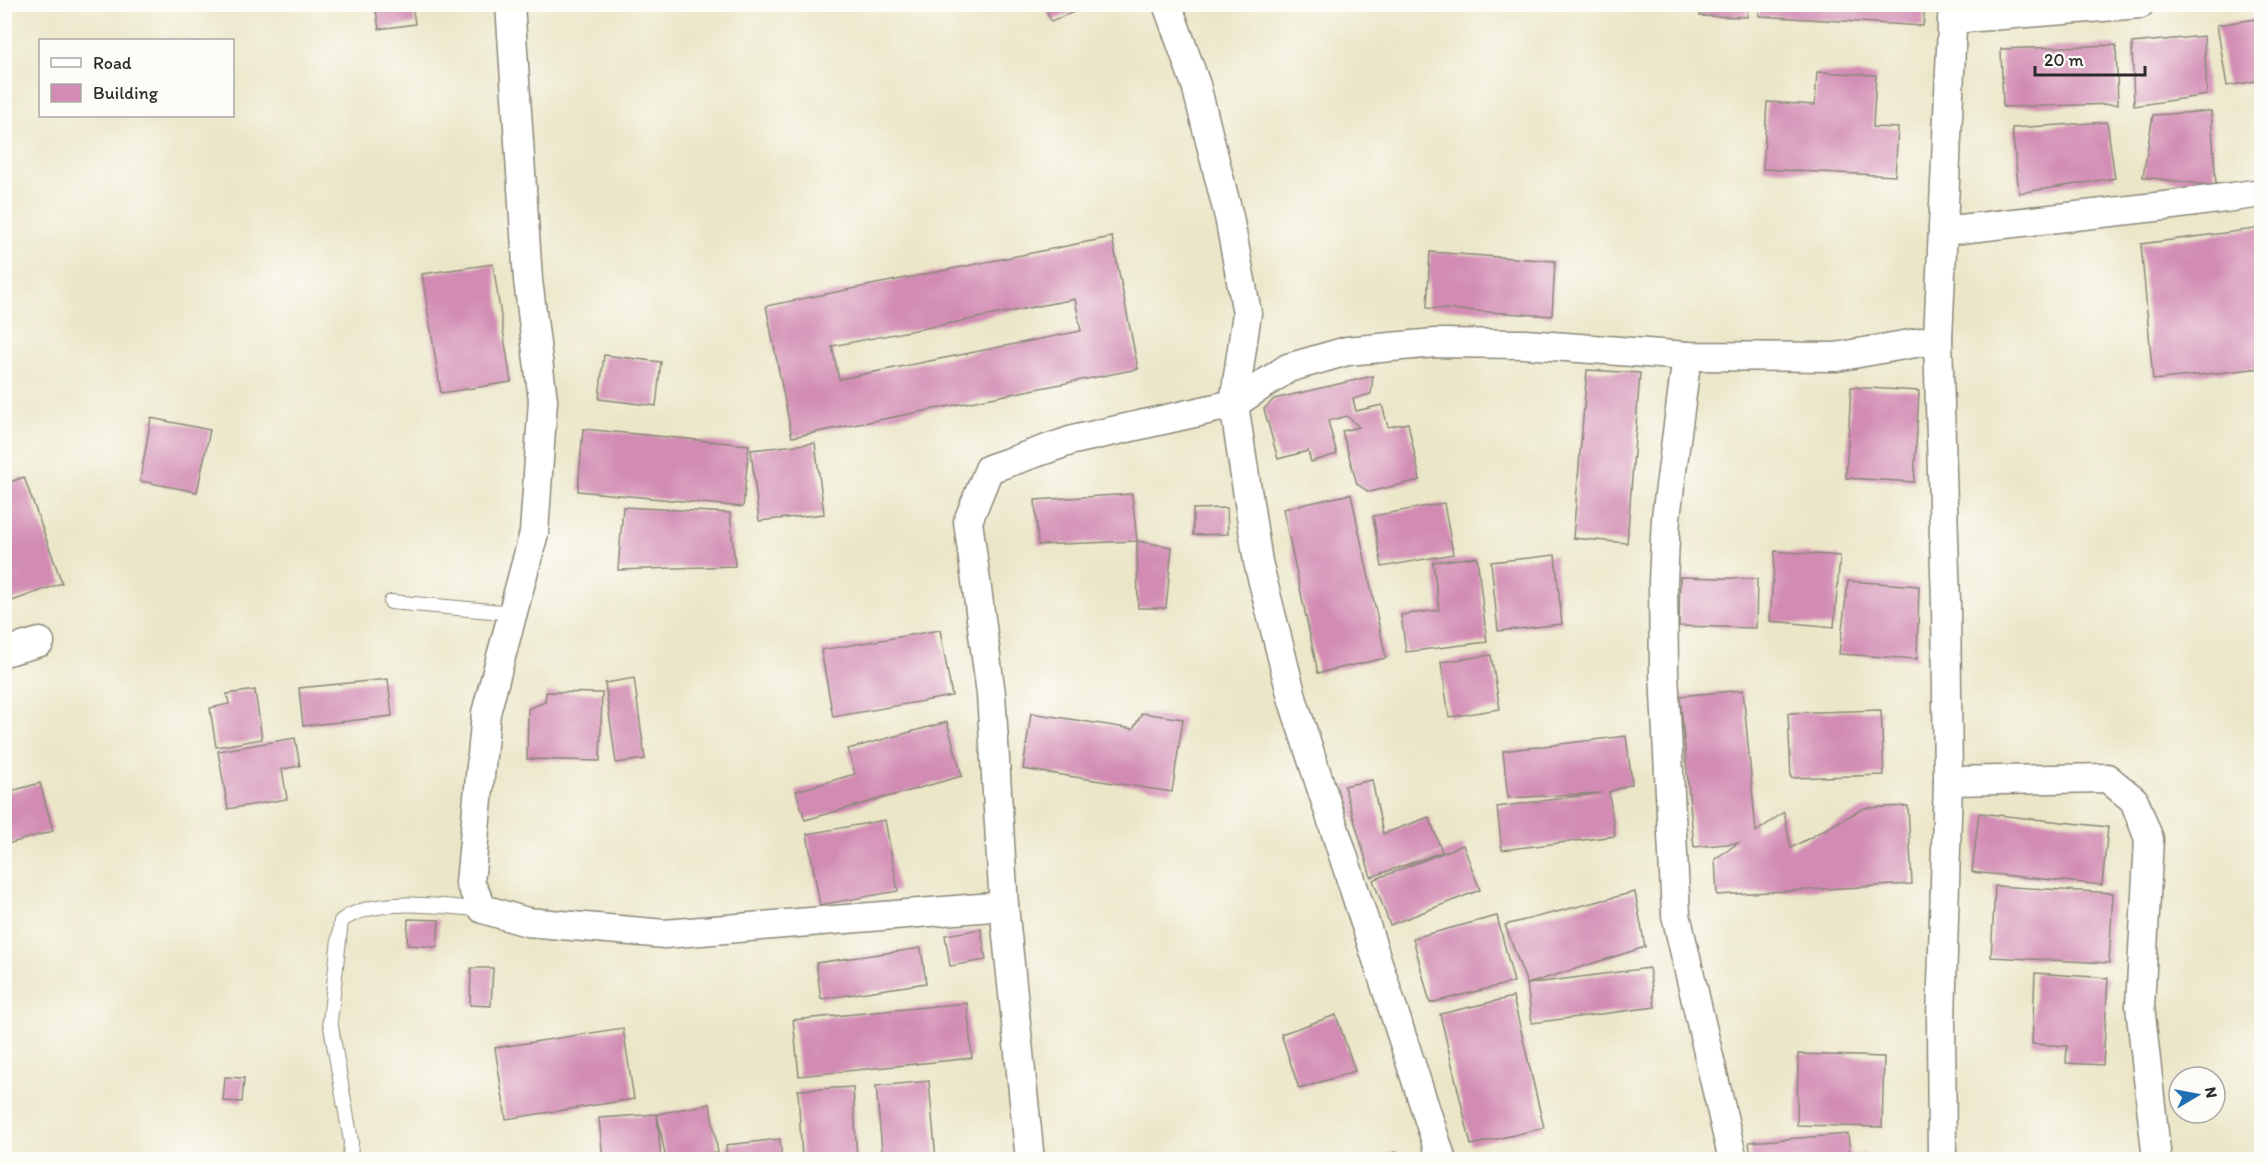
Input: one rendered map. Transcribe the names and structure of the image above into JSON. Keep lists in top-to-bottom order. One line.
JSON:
{"legend":["Road","Building"],"scale_bar":"20 m","north":"right"}
